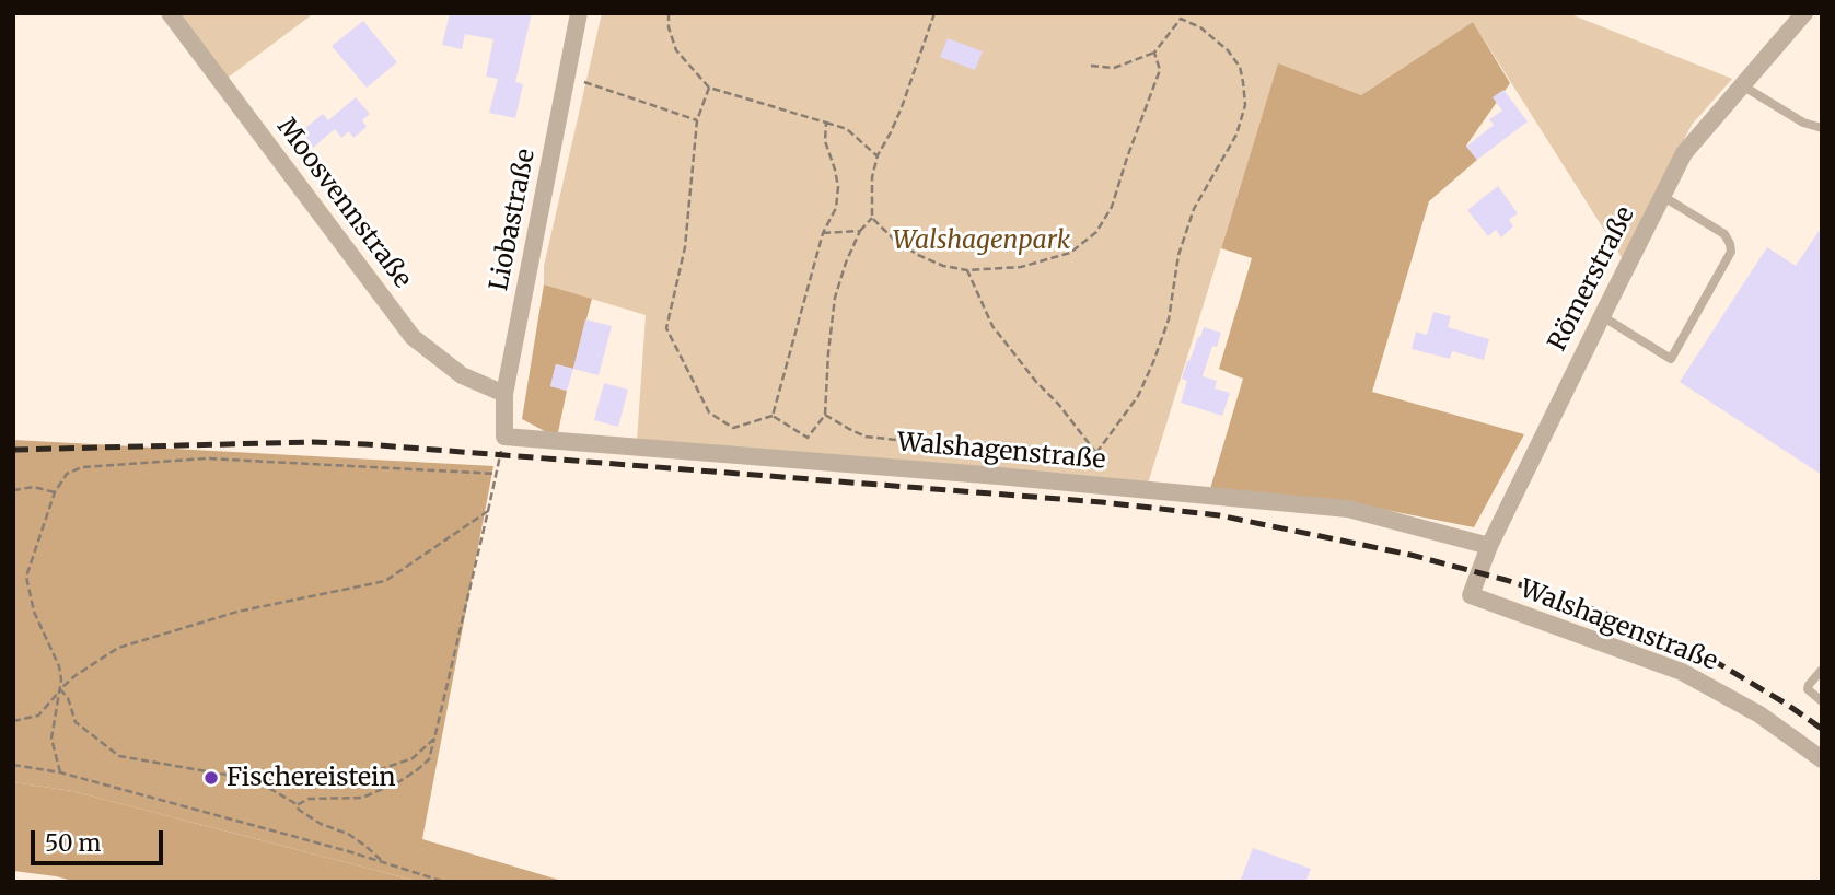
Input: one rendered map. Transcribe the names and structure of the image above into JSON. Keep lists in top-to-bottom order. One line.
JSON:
{"streets":{"street":["Moosvennstraße","Liobastraße","Römerstraße","Walshagenstraße"]},"crossings":[["Moosvennstraße","Liobastraße"],["Liobastraße","Walshagenstraße"],["Römerstraße","Walshagenstraße"]],"parks":["Walshagenpark"],"places":["Fischereistein"],"scale_bar":"50 m"}
